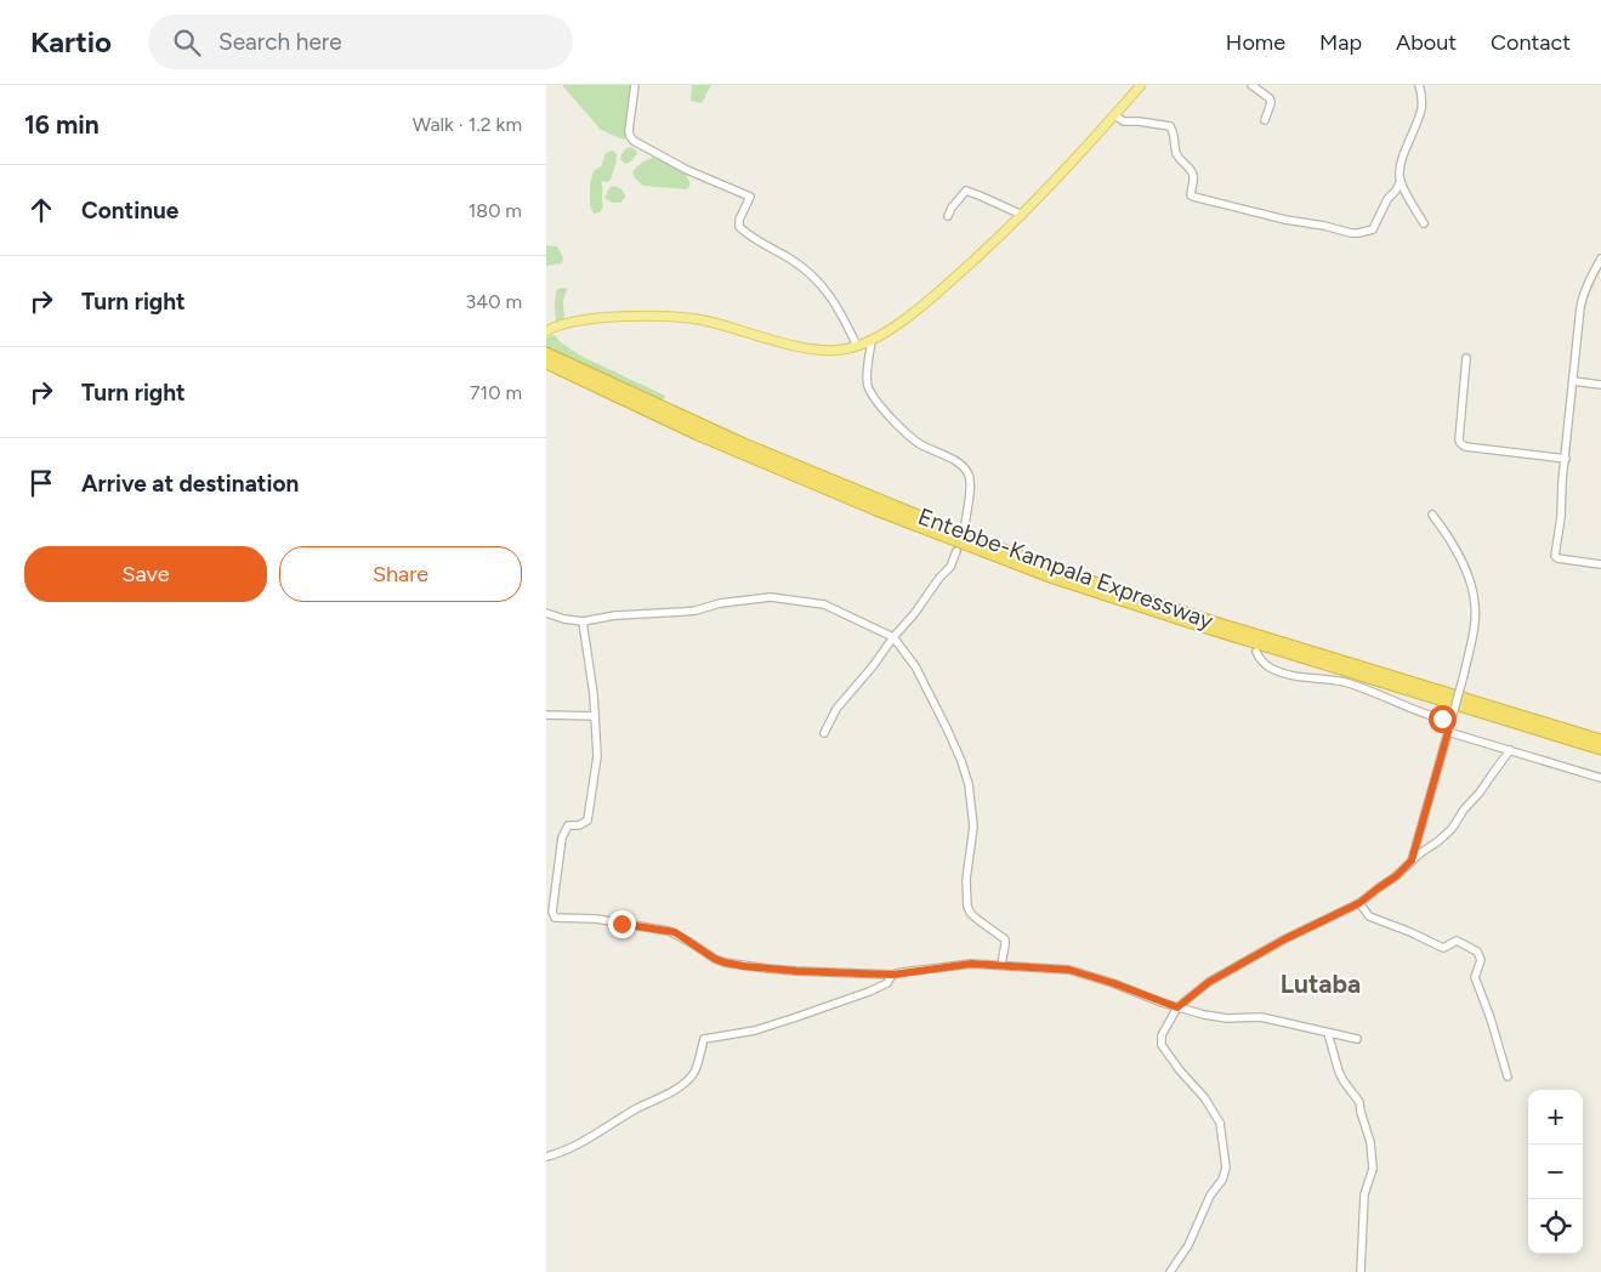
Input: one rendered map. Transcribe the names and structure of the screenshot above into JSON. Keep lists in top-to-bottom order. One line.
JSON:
{"streets":{"highway":["Entebbe-Kampala Expressway"]},"districts":["Lutaba"],"page":{"header":"Kartio","search":"Search here","nav":["Home","Map","About","Contact"],"heading":["16 min","Walk · 1.2 km"],"list":[["Continue","180 m"],["Turn right","340 m"],["Turn right","710 m"],"Arrive at destination"],"buttons":["Save","Share"],"map_buttons":["+","−"]}}
